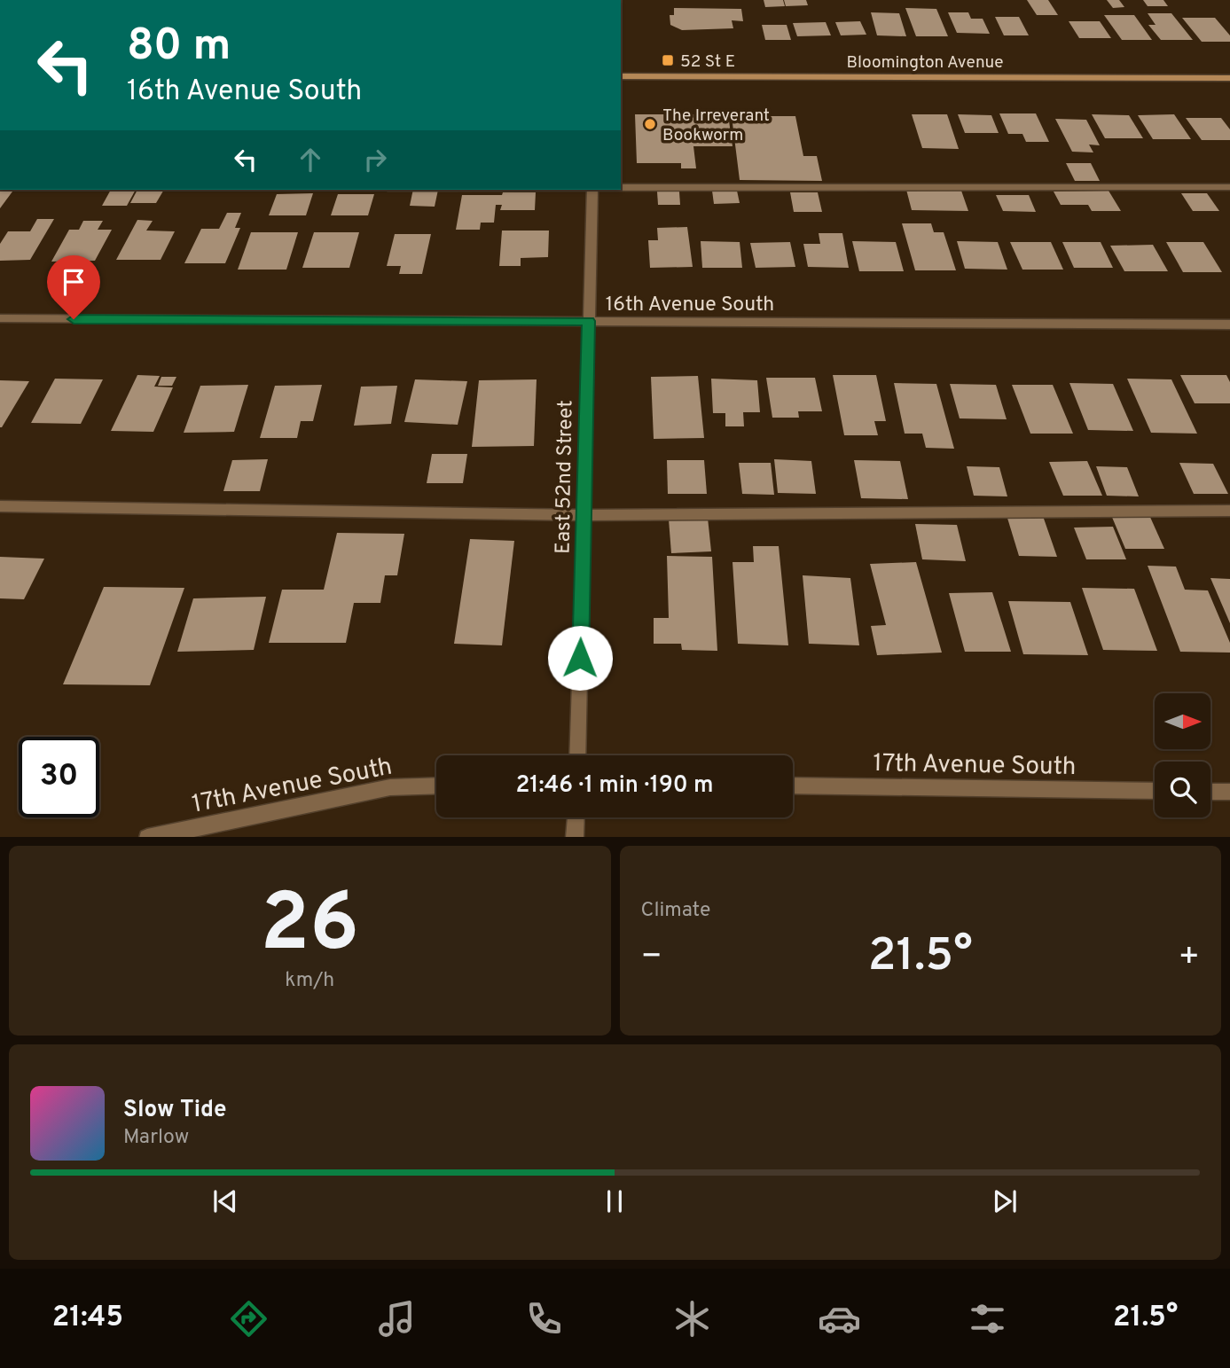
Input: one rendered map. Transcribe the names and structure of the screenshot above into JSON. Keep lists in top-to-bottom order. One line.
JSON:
{"streets":{"street":["Bloomington Avenue","16th Avenue South","East 52nd Street","17th Avenue South"]},"crossings":[["16th Avenue South","East 52nd Street"]],"places":{"transit":["52 St E"],"other":["The Irreverant Bookworm"]},"north":"right","page":{"turn":["80 m","16th Avenue South"],"limit":"30","trip":"21:46 · 1 min · 190 m","tile":[["26","km/h"],"Climate"],"heat":["−","21.5°","+"],"song":["Slow Tide","Marlow"],"tabs":["21:45","21.5°"]}}
